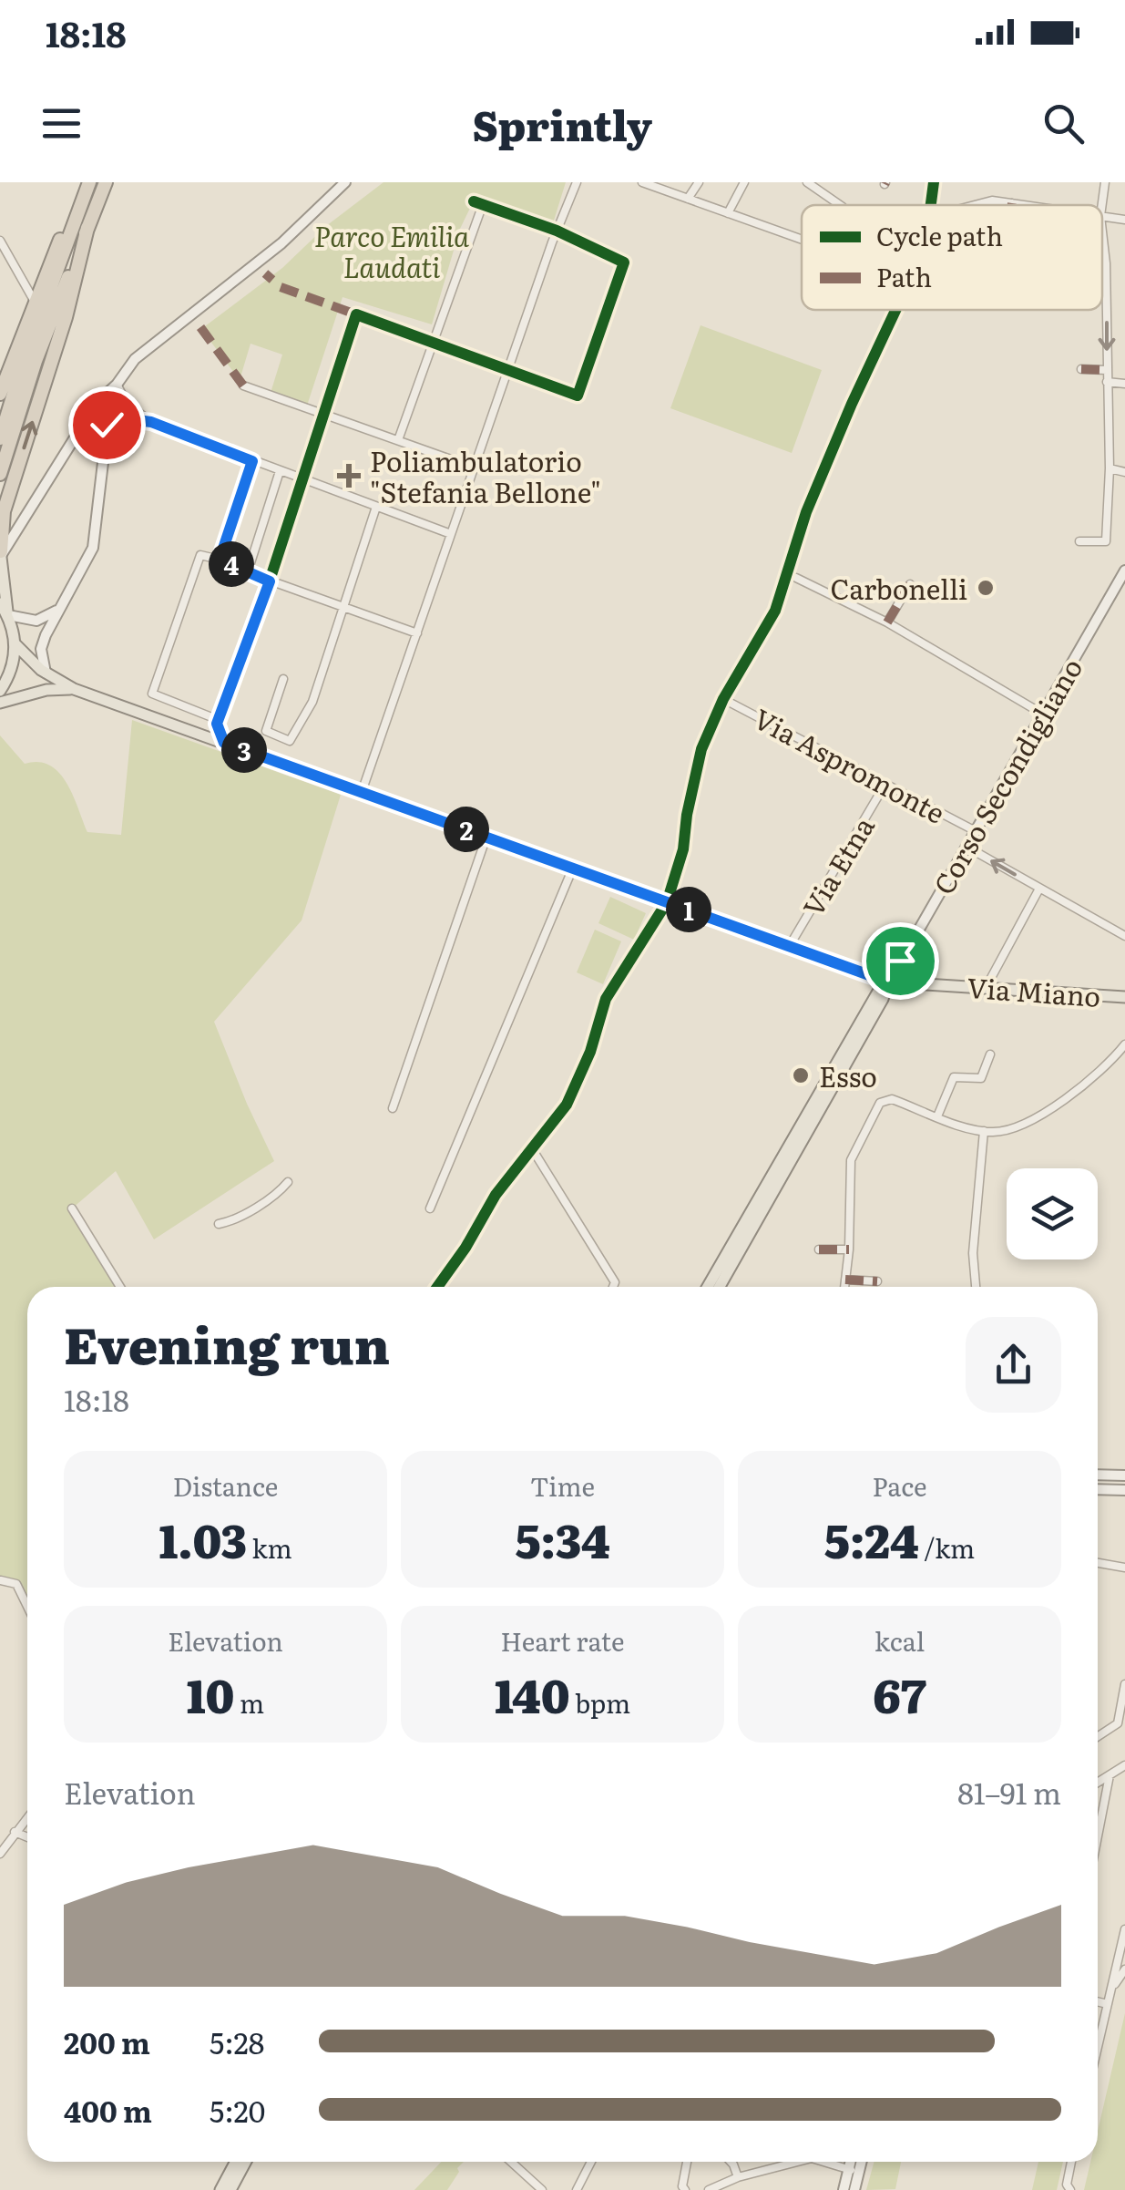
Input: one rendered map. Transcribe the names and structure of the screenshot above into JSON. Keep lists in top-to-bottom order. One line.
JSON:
{"streets":{"main road":["Corso Secondigliano","Via Miano"],"street":["Via Aspromonte","Via Etna"]},"crossings":[["Via Aspromonte","Corso Secondigliano"],["Via Aspromonte","Via Etna"],["Corso Secondigliano","Via Miano"],["Via Etna","Via Miano"]],"parks":["Parco Emilia Laudati"],"places":{"health":["Poliambulatorio \"Stefania Bellone\""],"other":["Carbonelli","Esso"]},"legend":["Cycle path","Path"],"page":{"status":"18:18","header":"Sprintly","pins":["4","3","2","1"],"heading":["Evening run","18:18"],"stats":[["Distance","1.03 km"],["Time","5:34"],["Pace","5:24 /km"],["Elevation","10 m"],["Heart rate","140 bpm"],["kcal","67"]],"chart":["Elevation","81–91 m"],"list":[{"name":"200 m","note":"5:28"},{"name":"400 m","note":"5:20"}]}}
